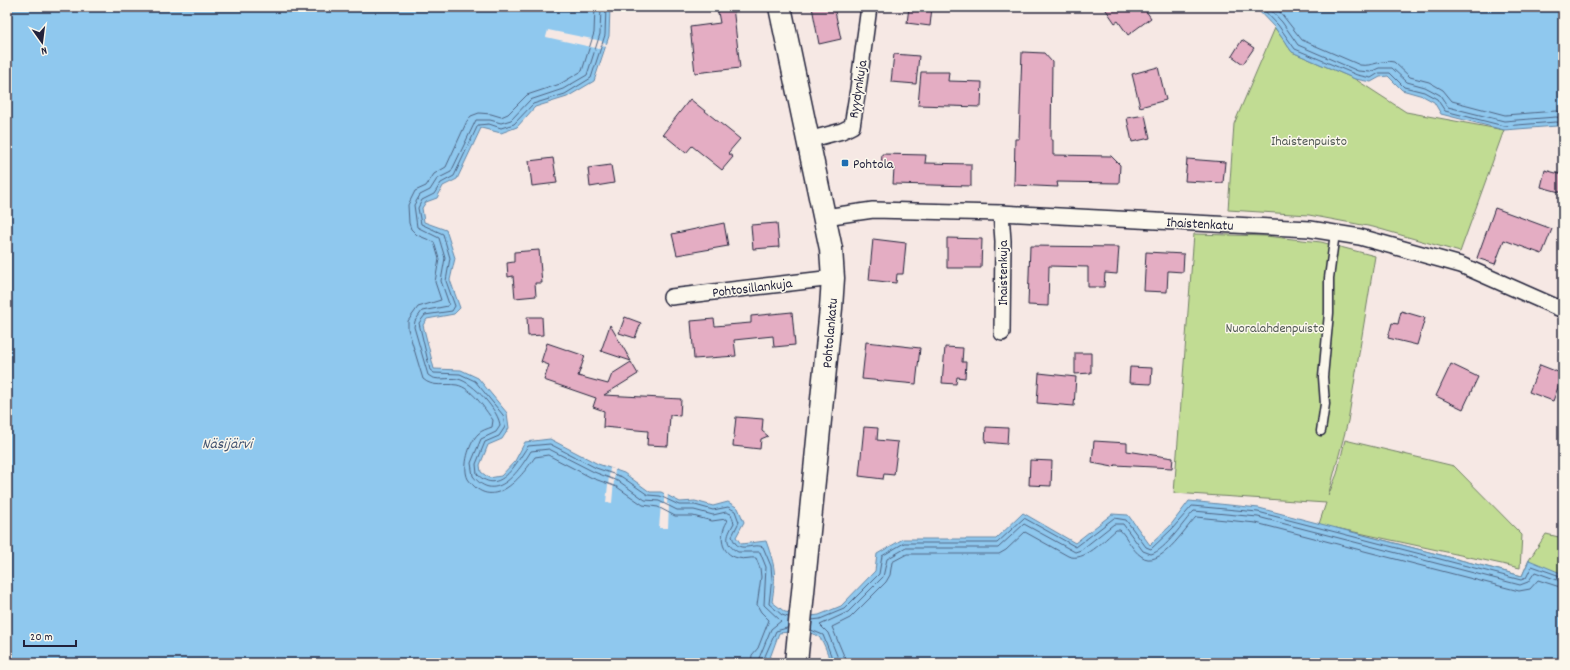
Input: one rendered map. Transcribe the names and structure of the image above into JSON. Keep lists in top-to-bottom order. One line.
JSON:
{"streets":{"main road":["Pohtolankatu"],"street":["Ryydynkuja","Ihaistenkatu","Ihaistenkuja","Pohtosillankuja"]},"crossings":[["Ryydynkuja","Pohtolankatu"],["Ihaistenkatu","Ihaistenkuja"],["Ihaistenkatu","Pohtolankatu"],["Pohtosillankuja","Pohtolankatu"]],"water":["Näsijärvi"],"parks":["Ihaistenpuisto","Nuoralahdenpuisto"],"places":{"transit":["Pohtola"]},"scale_bar":"20 m","north":"bottom"}
